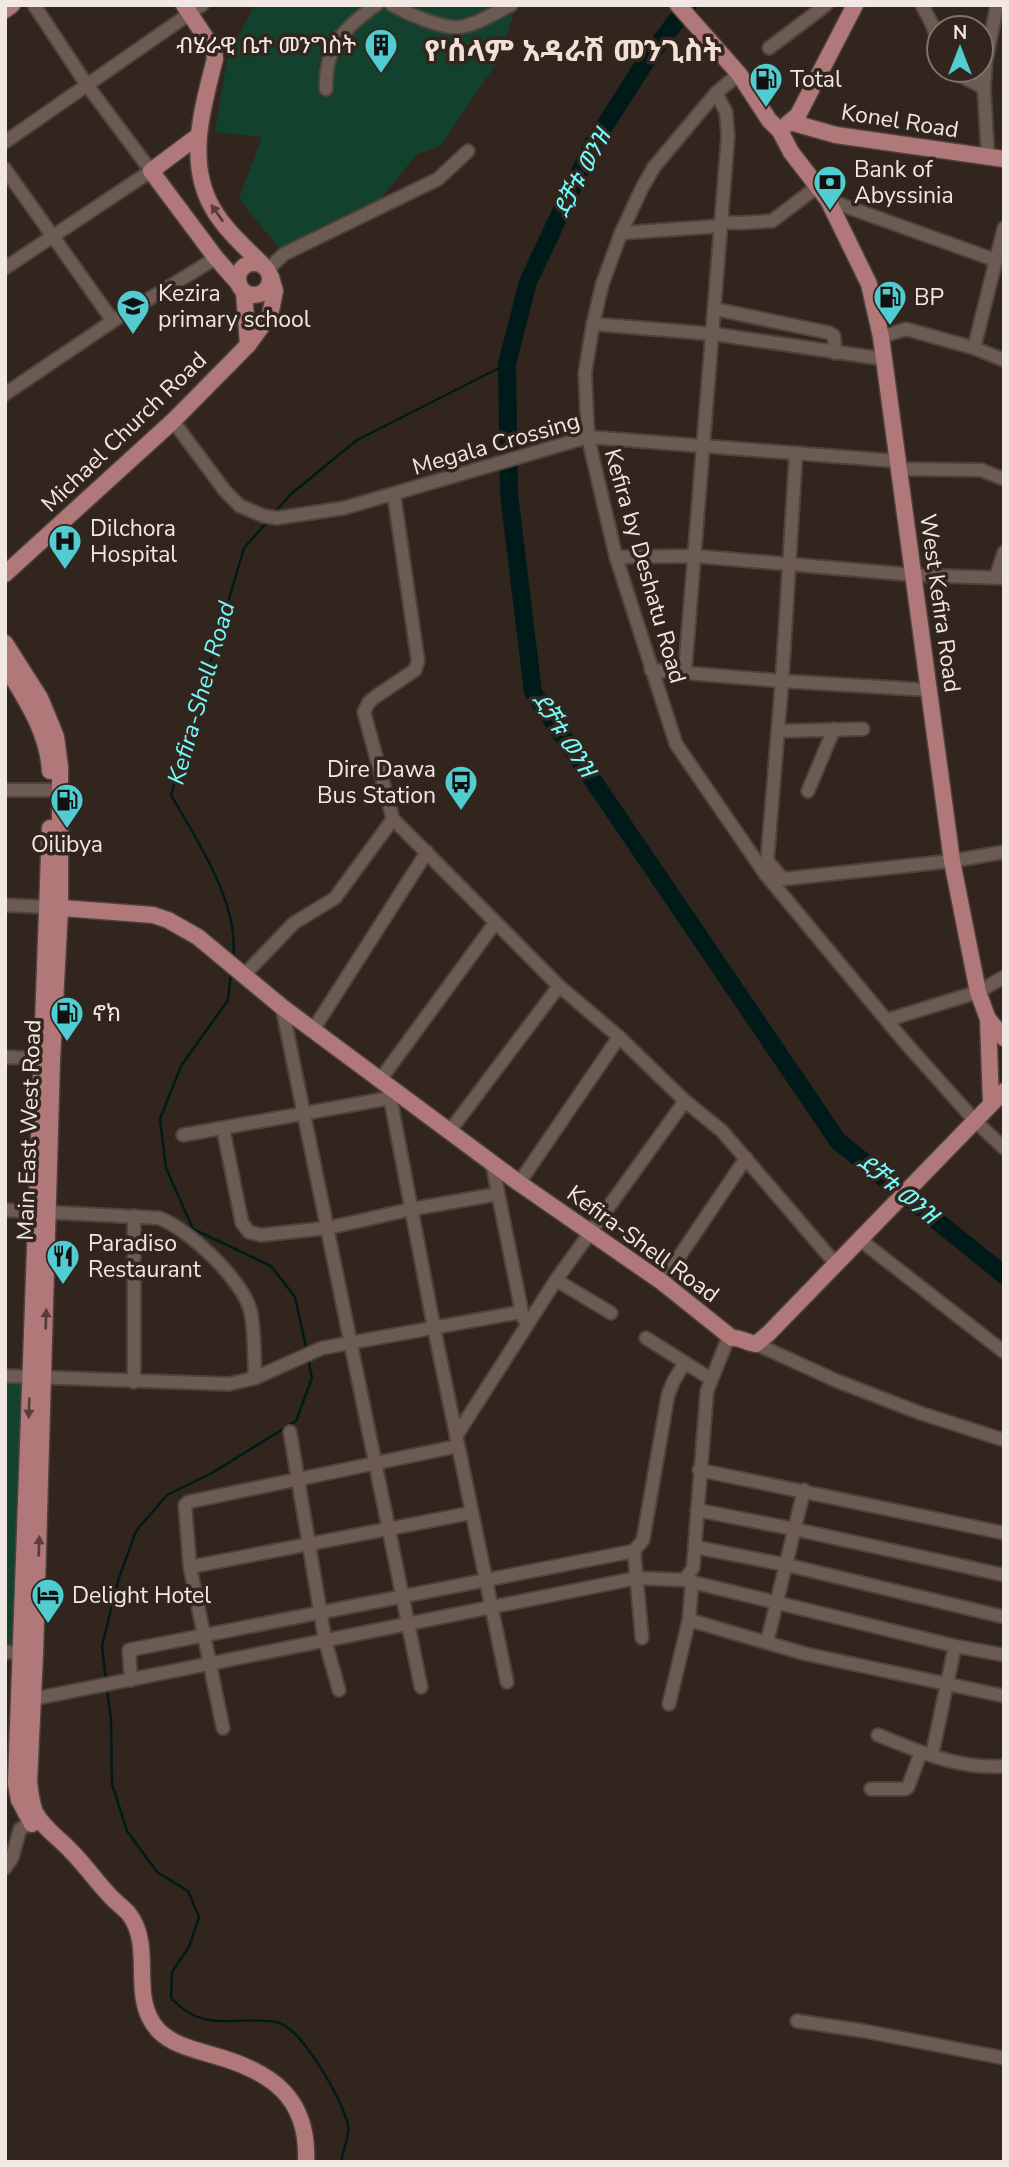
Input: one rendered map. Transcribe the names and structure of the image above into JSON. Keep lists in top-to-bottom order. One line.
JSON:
{"streets":{"main road":["Konel Road","Michael Church Road","West Kefira Road","Main East West Road","Kefira-Shell Road"],"street":["Megala Crossing","Kefira by Deshatu Road"]},"crossings":[["Konel Road","West Kefira Road"],["Michael Church Road","Megala Crossing"],["Megala Crossing","Kefira by Deshatu Road"],["Megala Crossing","West Kefira Road"],["Kefira by Deshatu Road","West Kefira Road"],["Main East West Road","Kefira-Shell Road"]],"districts":["የ'ሰላም አዳራሽ መንጊስት"],"water":["ደቻቱ ወንዝ","Kefira-Shell Road"],"places":{"building":["ብሄራዊ ቤተ መንግስት"],"fuel station":["Total","BP","Oilibya","ኖክ"],"bank":["Bank of Abyssinia"],"school or university":["Kezira primary school"],"hospital":["Dilchora Hospital"],"bus stop":["Dire Dawa Bus Station"],"restaurant":["Paradiso Restaurant"],"hotel":["Delight Hotel"]},"north":"top"}
